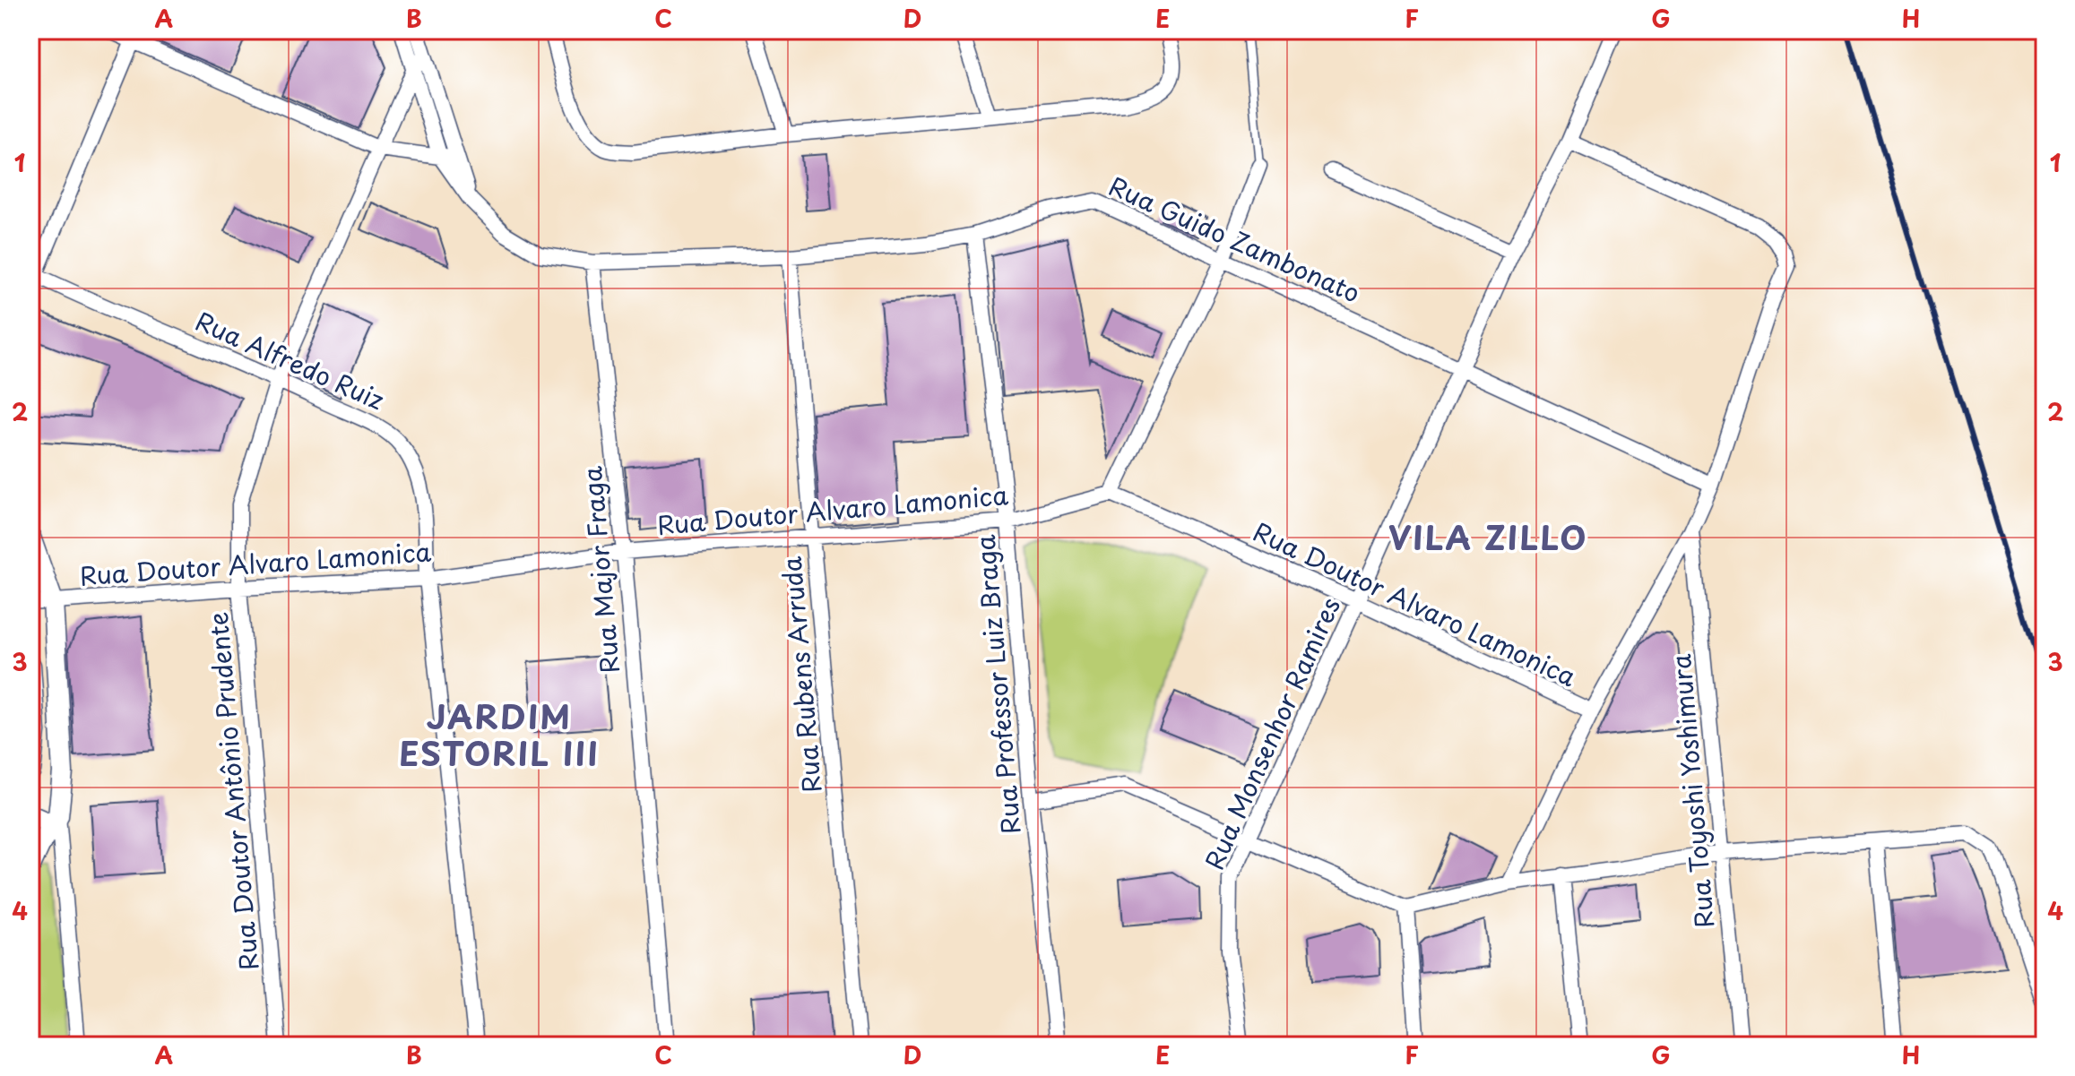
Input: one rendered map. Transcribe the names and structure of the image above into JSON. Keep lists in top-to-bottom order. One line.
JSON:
{"streets":{"street":["Rua Guido Zambonato","Rua Alfredo Ruiz","Rua Doutor Alvaro Lamonica","Rua Major Fraga","Rua Rubens Arruda","Rua Professor Luiz Braga","Rua Monsenhor Ramires","Rua Doutor Antônio Prudente","Rua Toyoshi Yoshimura"]},"crossings":[["Rua Guido Zambonato","Rua Major Fraga"],["Rua Guido Zambonato","Rua Rubens Arruda"],["Rua Guido Zambonato","Rua Professor Luiz Braga"],["Rua Guido Zambonato","Rua Monsenhor Ramires"],["Rua Guido Zambonato","Rua Doutor Antônio Prudente"],["Rua Alfredo Ruiz","Rua Doutor Alvaro Lamonica"],["Rua Alfredo Ruiz","Rua Doutor Antônio Prudente"],["Rua Doutor Alvaro Lamonica","Rua Major Fraga"],["Rua Doutor Alvaro Lamonica","Rua Rubens Arruda"],["Rua Doutor Alvaro Lamonica","Rua Professor Luiz Braga"],["Rua Doutor Alvaro Lamonica","Rua Monsenhor Ramires"],["Rua Doutor Alvaro Lamonica","Rua Doutor Antônio Prudente"]],"districts":["VILA ZILLO","JARDIM ESTORIL III"],"grid":{"columns":["A","B","C","D","E","F","G","H"],"rows":["1","2","3","4"]}}
